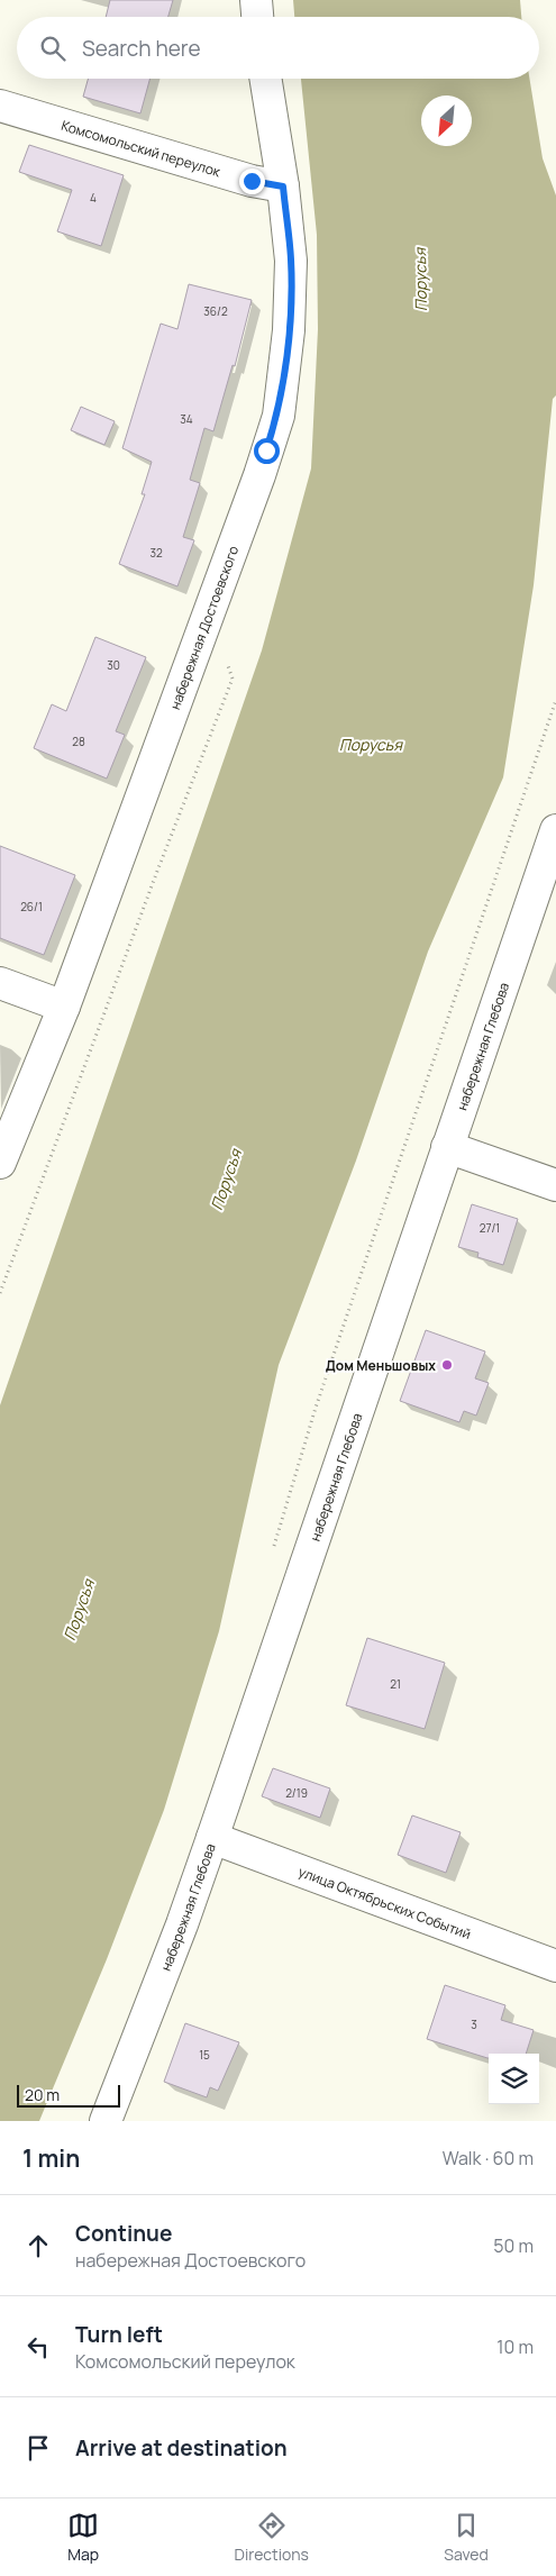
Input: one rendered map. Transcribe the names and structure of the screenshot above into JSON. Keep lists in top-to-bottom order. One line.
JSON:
{"streets":{"street":["Комсомольский переулок","набережная Достоевского","набережная Глебова","улица Октябрьских Событий"]},"crossings":[["Комсомольский переулок","набережная Достоевского"],["набережная Глебова","улица Октябрьских Событий"]],"water":["Порусья"],"places":["Дом Меньшовых"],"house_numbers":["4","36/2","34","32","30","28","26/1","27/1","21","2/19","3","15"],"scale_bar":"20 m","north":"bottom left","page":{"search":"Search here","scale":"20 m","heading":["1 min","Walk · 60 m"],"list":[["Continue","набережная Достоевского","50 m"],["Turn left","Комсомольский переулок","10 m"],"Arrive at destination"],"nav":["Map","Directions","Saved"]}}
